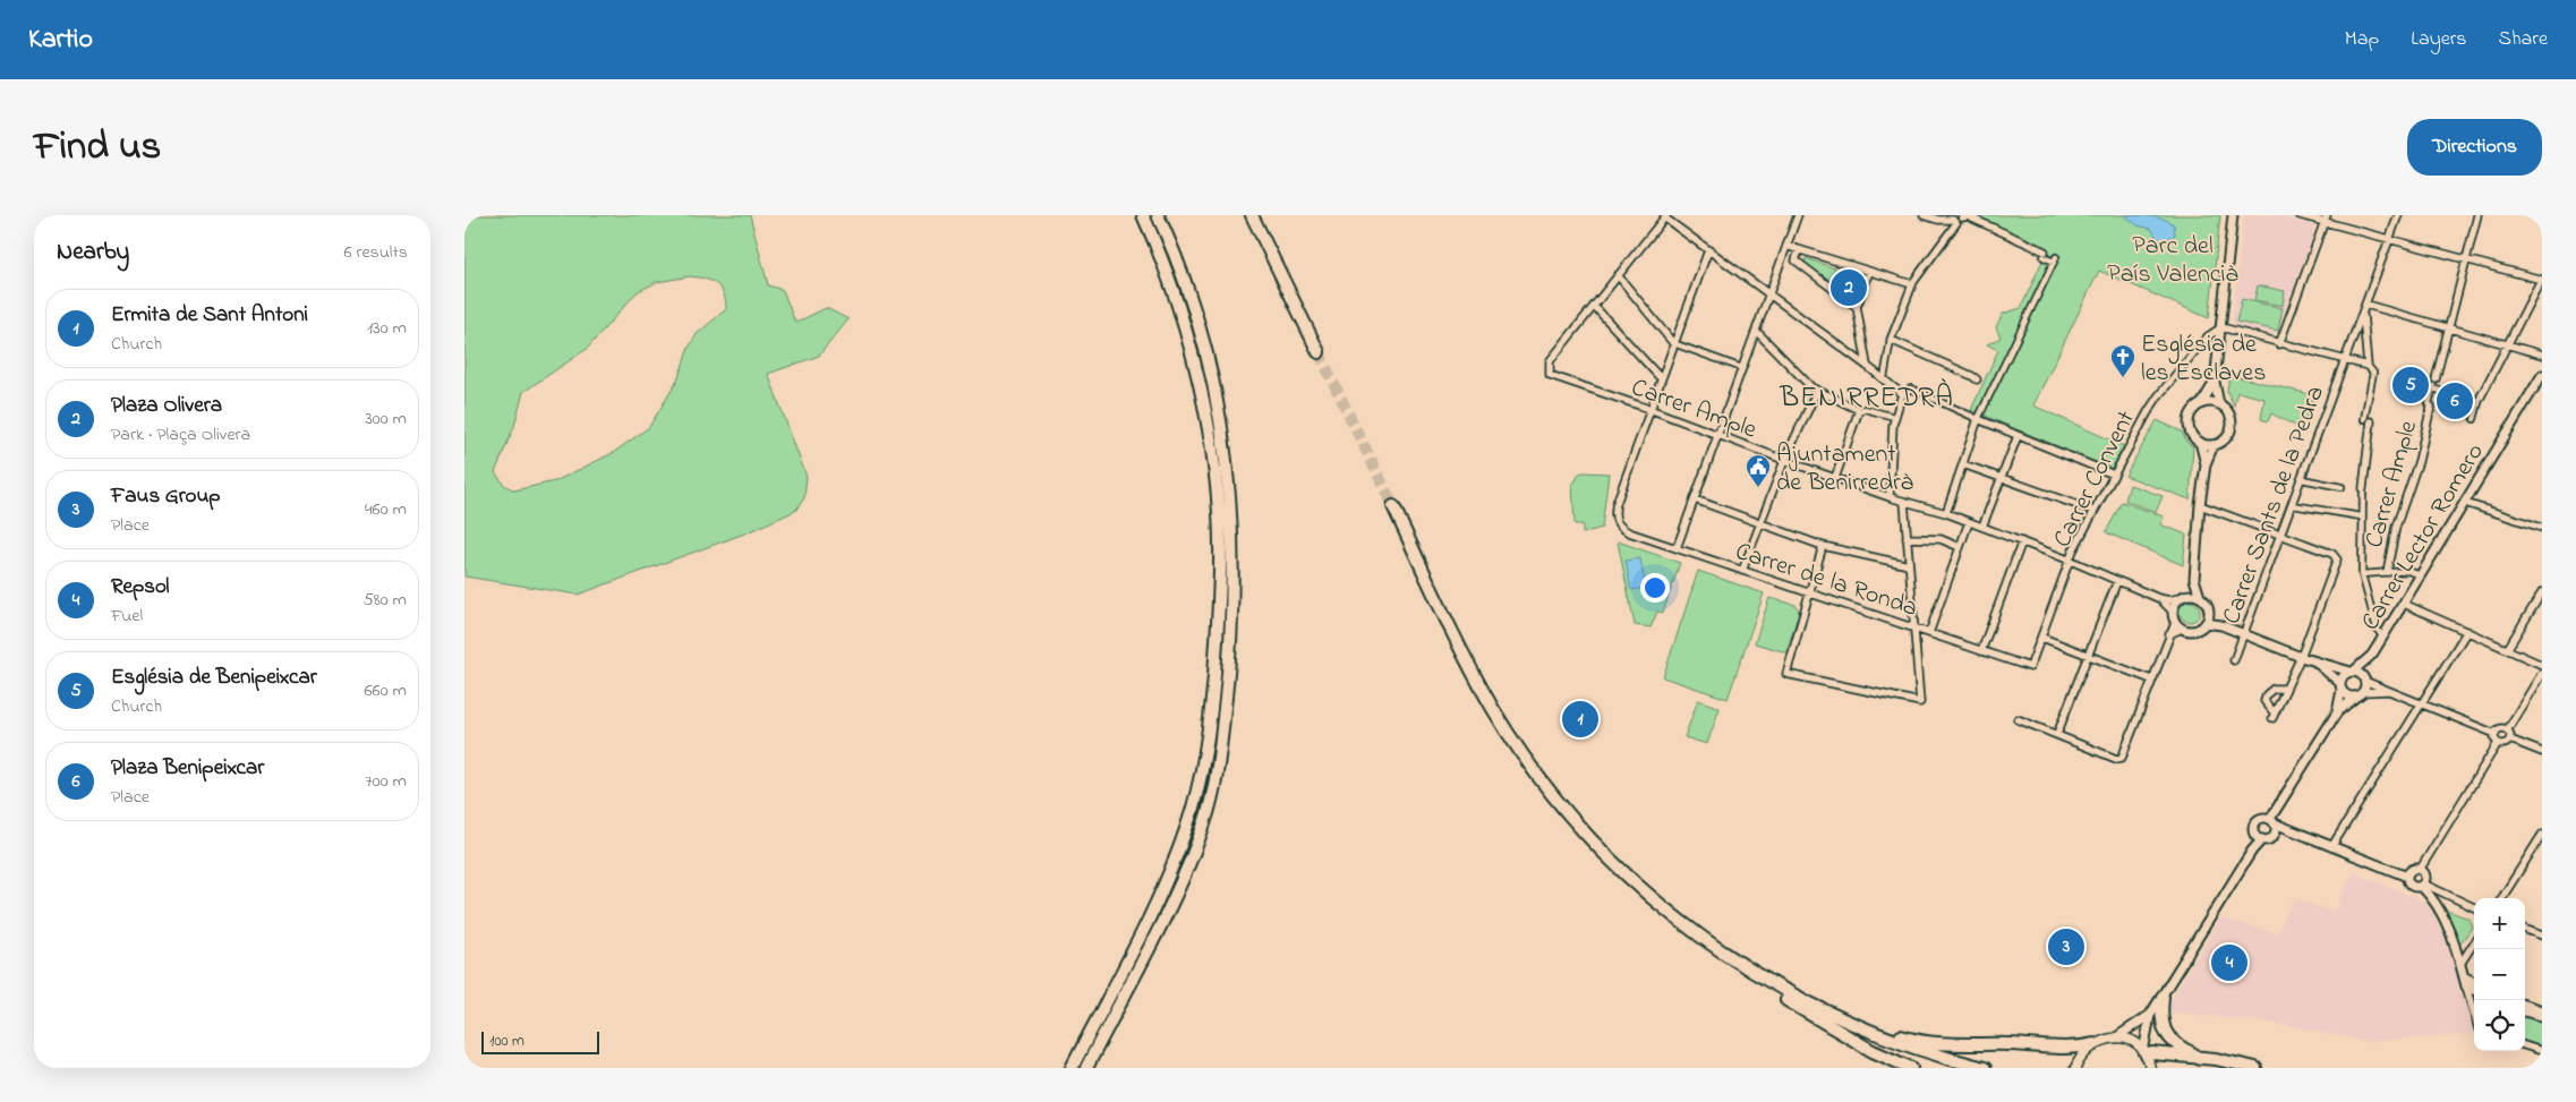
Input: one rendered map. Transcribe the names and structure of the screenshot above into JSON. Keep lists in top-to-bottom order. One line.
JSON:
{"streets":{"street":["Carrer Ample","Carrer Convent","Carrer Sants de la Pedra","Carrer Lector Romero","Carrer de la Ronda"]},"crossings":[["Carrer Ample","Carrer Convent"],["Carrer Ample","Carrer de la Ronda"],["Carrer Convent","Carrer de la Ronda"]],"districts":["BENIRREDRÀ"],"parks":["Parc del País Valencià"],"places":{"church":["Església de les Esclaves"],"public building":["Ajuntament de Benirredrà"]},"scale_bar":"100 m","page":{"header":"Kartio","nav":["Map","Layers","Share"],"title":"Find us","buttons":"Directions","heading":["Nearby","6 results"],"pins":["2","5","6","1","3","4"],"list":[{"mark":"1","name":"Ermita de Sant Antoni","note":"Church","value":"130 m"},{"mark":"2","name":"Plaza Olivera","note":"Park · Plaça Olivera","value":"300 m"},{"mark":"3","name":"Faus Group","note":"Place","value":"460 m"},{"mark":"4","name":"Repsol","note":"Fuel","value":"580 m"},{"mark":"5","name":"Església de Benipeixcar","note":"Church","value":"660 m"},{"mark":"6","name":"Plaza Benipeixcar","note":"Place","value":"700 m"}],"map_buttons":["+","−"],"scale":"100 m"}}
